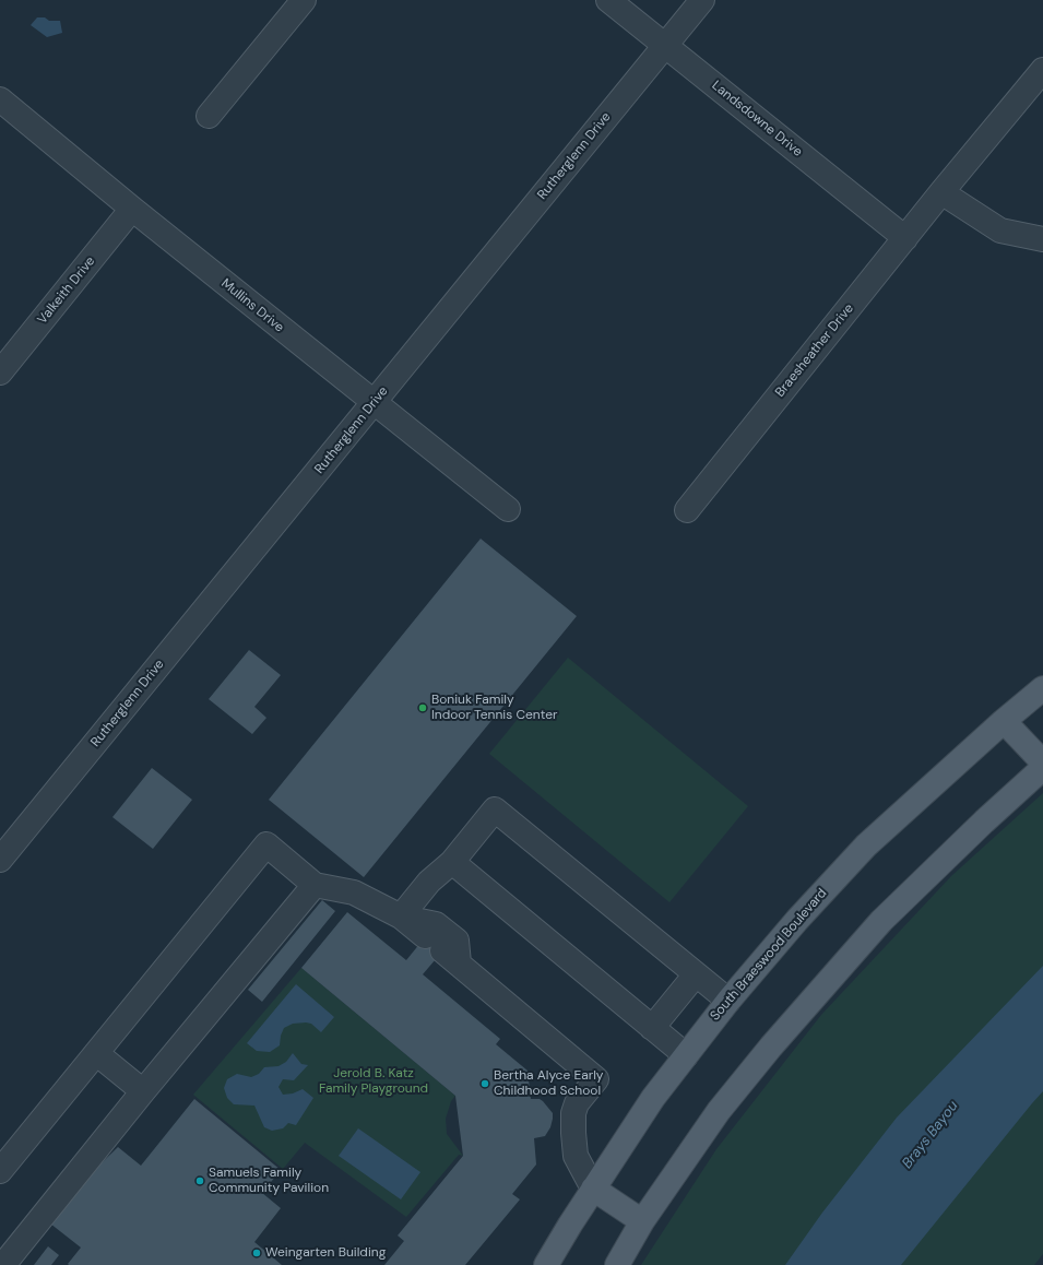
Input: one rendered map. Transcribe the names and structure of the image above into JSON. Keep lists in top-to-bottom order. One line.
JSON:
{"streets":{"main road":["South Braeswood Boulevard"],"street":["Landsdowne Drive","Rutherglenn Drive","Valkeith Drive","Mullins Drive","Braesheather Drive"]},"crossings":[["Landsdowne Drive","Rutherglenn Drive"],["Landsdowne Drive","Braesheather Drive"],["Rutherglenn Drive","Mullins Drive"],["Valkeith Drive","Mullins Drive"]],"water":["Brays Bayou"],"parks":["Jerold B. Katz Family Playground"],"places":["Boniuk Family Indoor Tennis Center","Bertha Alyce Early Childhood School","Samuels Family Community Pavilion","Weingarten Building"]}
